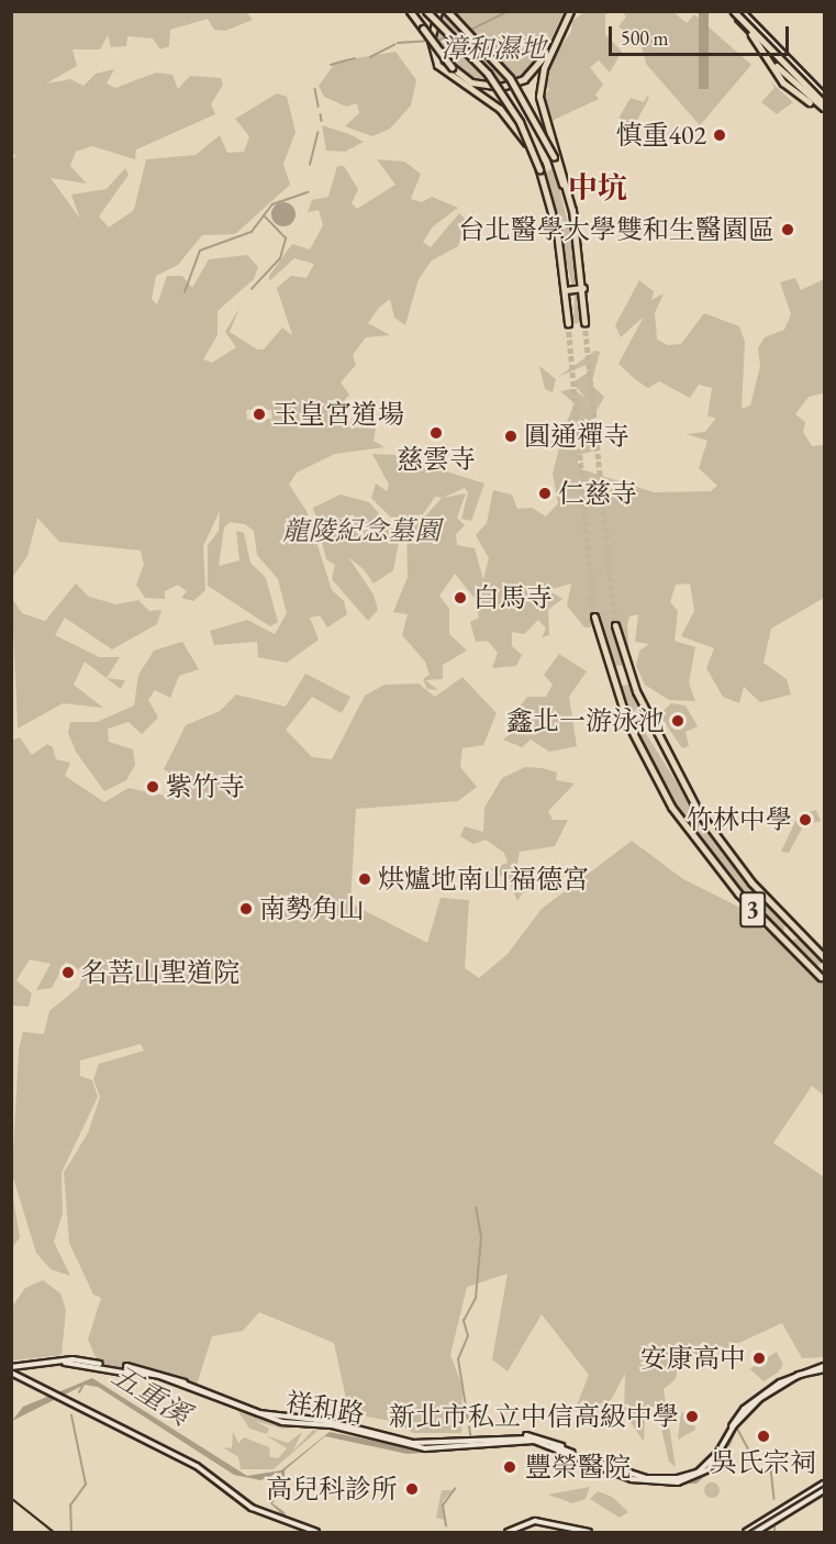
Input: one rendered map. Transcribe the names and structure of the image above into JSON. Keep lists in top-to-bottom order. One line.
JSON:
{"streets":{"highway":["3"],"main road":["祥和路"]},"districts":["中坑"],"water":["五重溪"],"parks":["漳和濕地","龍陵紀念墓園"],"places":["慎重402","台北醫學大學雙和生醫園區","玉皇宮道場","慈雲寺","圓通禪寺","仁慈寺","白馬寺","鑫北一游泳池","紫竹寺","竹林中學","烘爐地南山福德宮","南勢角山","名菩山聖道院","安康高中","新北市私立中信高級中學","吳氏宗祠","豐榮醫院","高兒科診所"],"scale_bar":"500 m"}
